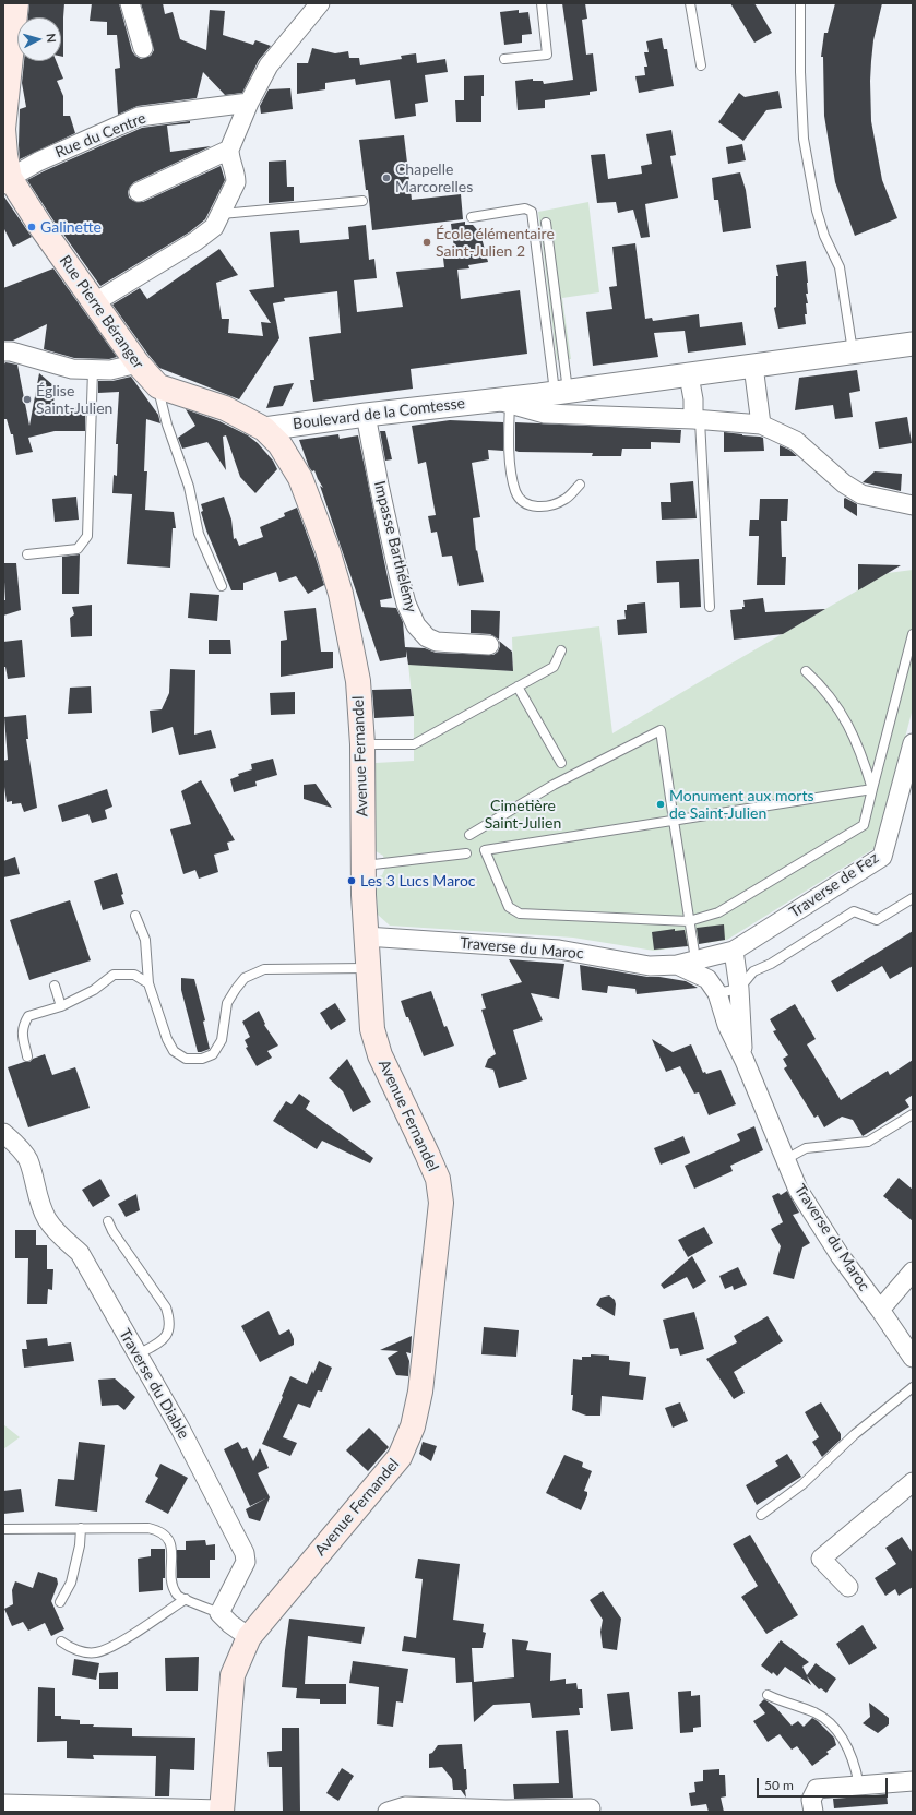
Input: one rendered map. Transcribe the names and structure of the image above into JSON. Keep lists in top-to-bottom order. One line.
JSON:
{"streets":{"main road":["Rue Pierre Béranger","Avenue Fernandel"],"street":["Rue du Centre","Boulevard de la Comtesse","Impasse Barthélémy","Traverse de Fez","Traverse du Maroc","Traverse du Diable"]},"crossings":[["Rue du Centre","Rue Pierre Béranger"],["Rue Pierre Béranger","Boulevard de la Comtesse"],["Rue Pierre Béranger","Avenue Fernandel"],["Boulevard de la Comtesse","Impasse Barthélémy"],["Boulevard de la Comtesse","Avenue Fernandel"],["Avenue Fernandel","Traverse du Maroc"],["Traverse de Fez","Traverse du Maroc"]],"parks":["Cimetière Saint-Julien"],"places":["Chapelle Marcorelles","Galinette","École élémentaire Saint-Julien 2","Église Saint-Julien","Monument aux morts de Saint-Julien","Les 3 Lucs Maroc"],"scale_bar":"50 m","north":"right"}
